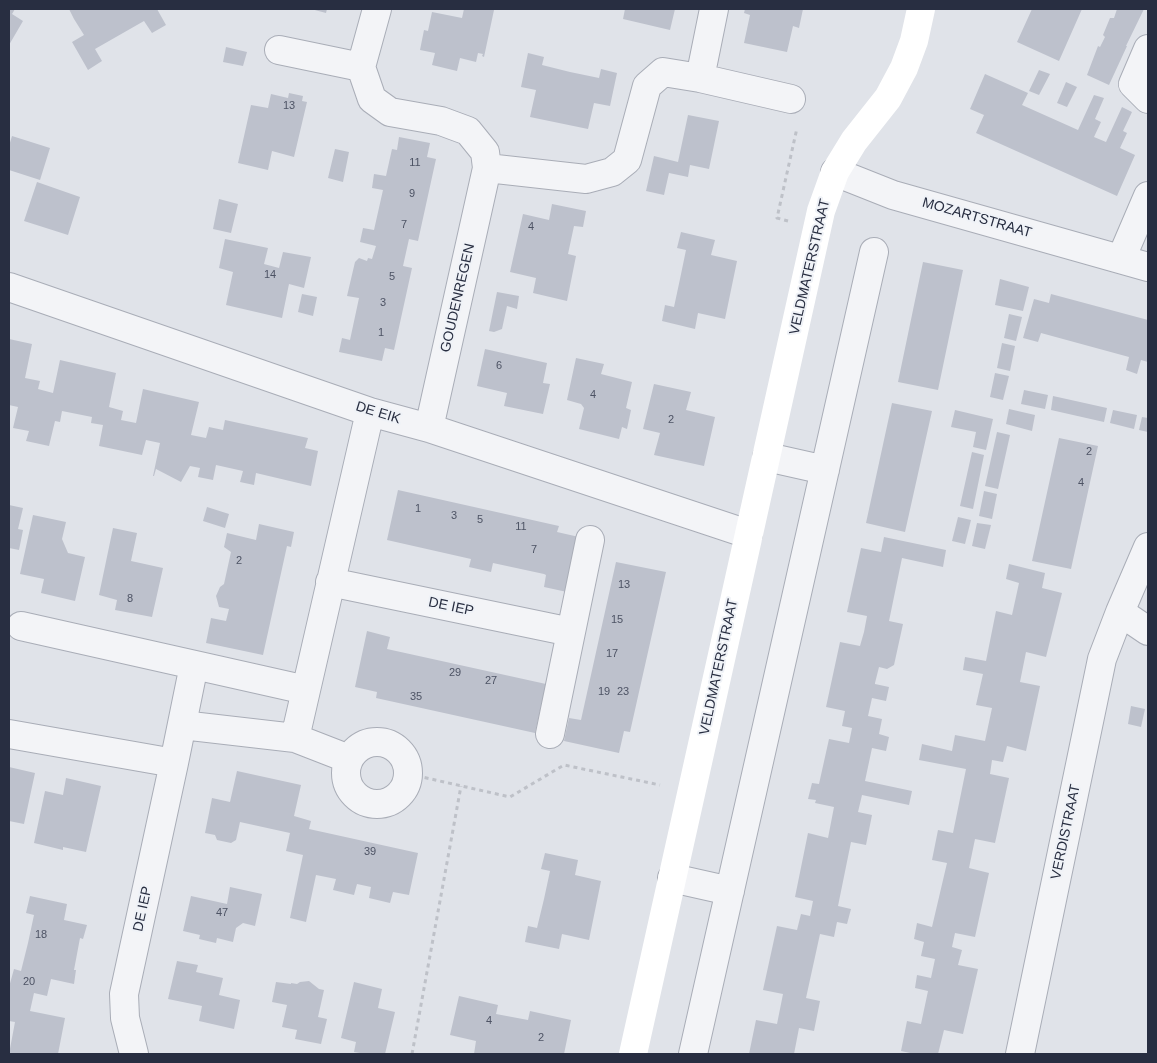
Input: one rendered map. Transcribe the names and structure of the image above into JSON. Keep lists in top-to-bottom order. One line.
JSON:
{"streets":{"street":["MOZARTSTRAAT","VELDMATERSTRAAT","GOUDENREGEN","DE EIK","DE IEP","VERDISTRAAT"]},"crossings":[["MOZARTSTRAAT","VELDMATERSTRAAT"],["VELDMATERSTRAAT","DE EIK"],["GOUDENREGEN","DE EIK"]],"house_numbers":["13","11","9","7","4","14","5","3","1","6","4","2","2","4","1","3","5","11","7","2","13","8","15","17","29","27","19","23","35","39","47","18","20","4","2"]}
